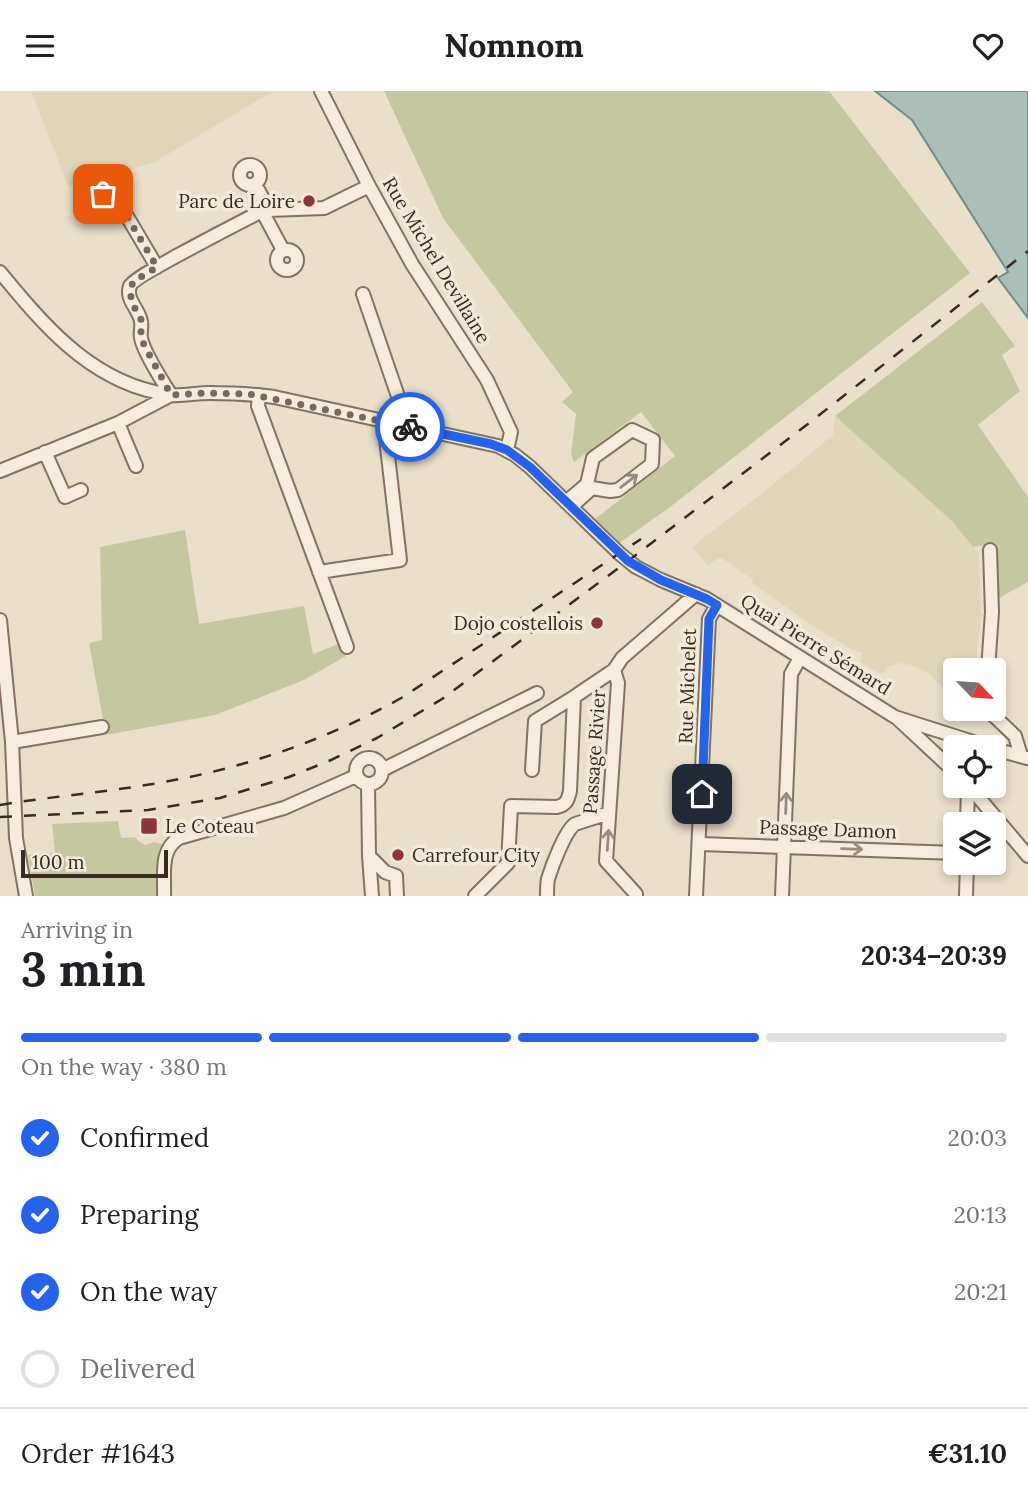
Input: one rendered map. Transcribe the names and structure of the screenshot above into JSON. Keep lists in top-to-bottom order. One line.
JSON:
{"streets":{"street":["Rue Michel Devillaine","Quai Pierre Sémard","Rue Michelet","Passage Rivier","Passage Damon"]},"crossings":[["Rue Michel Devillaine","Quai Pierre Sémard"],["Quai Pierre Sémard","Rue Michelet"],["Quai Pierre Sémard","Passage Rivier"],["Rue Michelet","Passage Damon"]],"one_way":["Passage Damon"],"places":{"other":["Parc de Loire","Dojo costellois","Carrefour City"],"transit":["Le Coteau"]},"scale_bar":"100 m","north":"bottom right","page":{"header":"Nomnom","scale":"100 m","heading":["3 min","Arriving in","20:34–20:39"],"panel":["Order #1643","€31.10"],"bar":"On the way · 380 m","list":[["Confirmed","20:03"],["Preparing","20:13"],["On the way","20:21"],"Delivered"]}}
